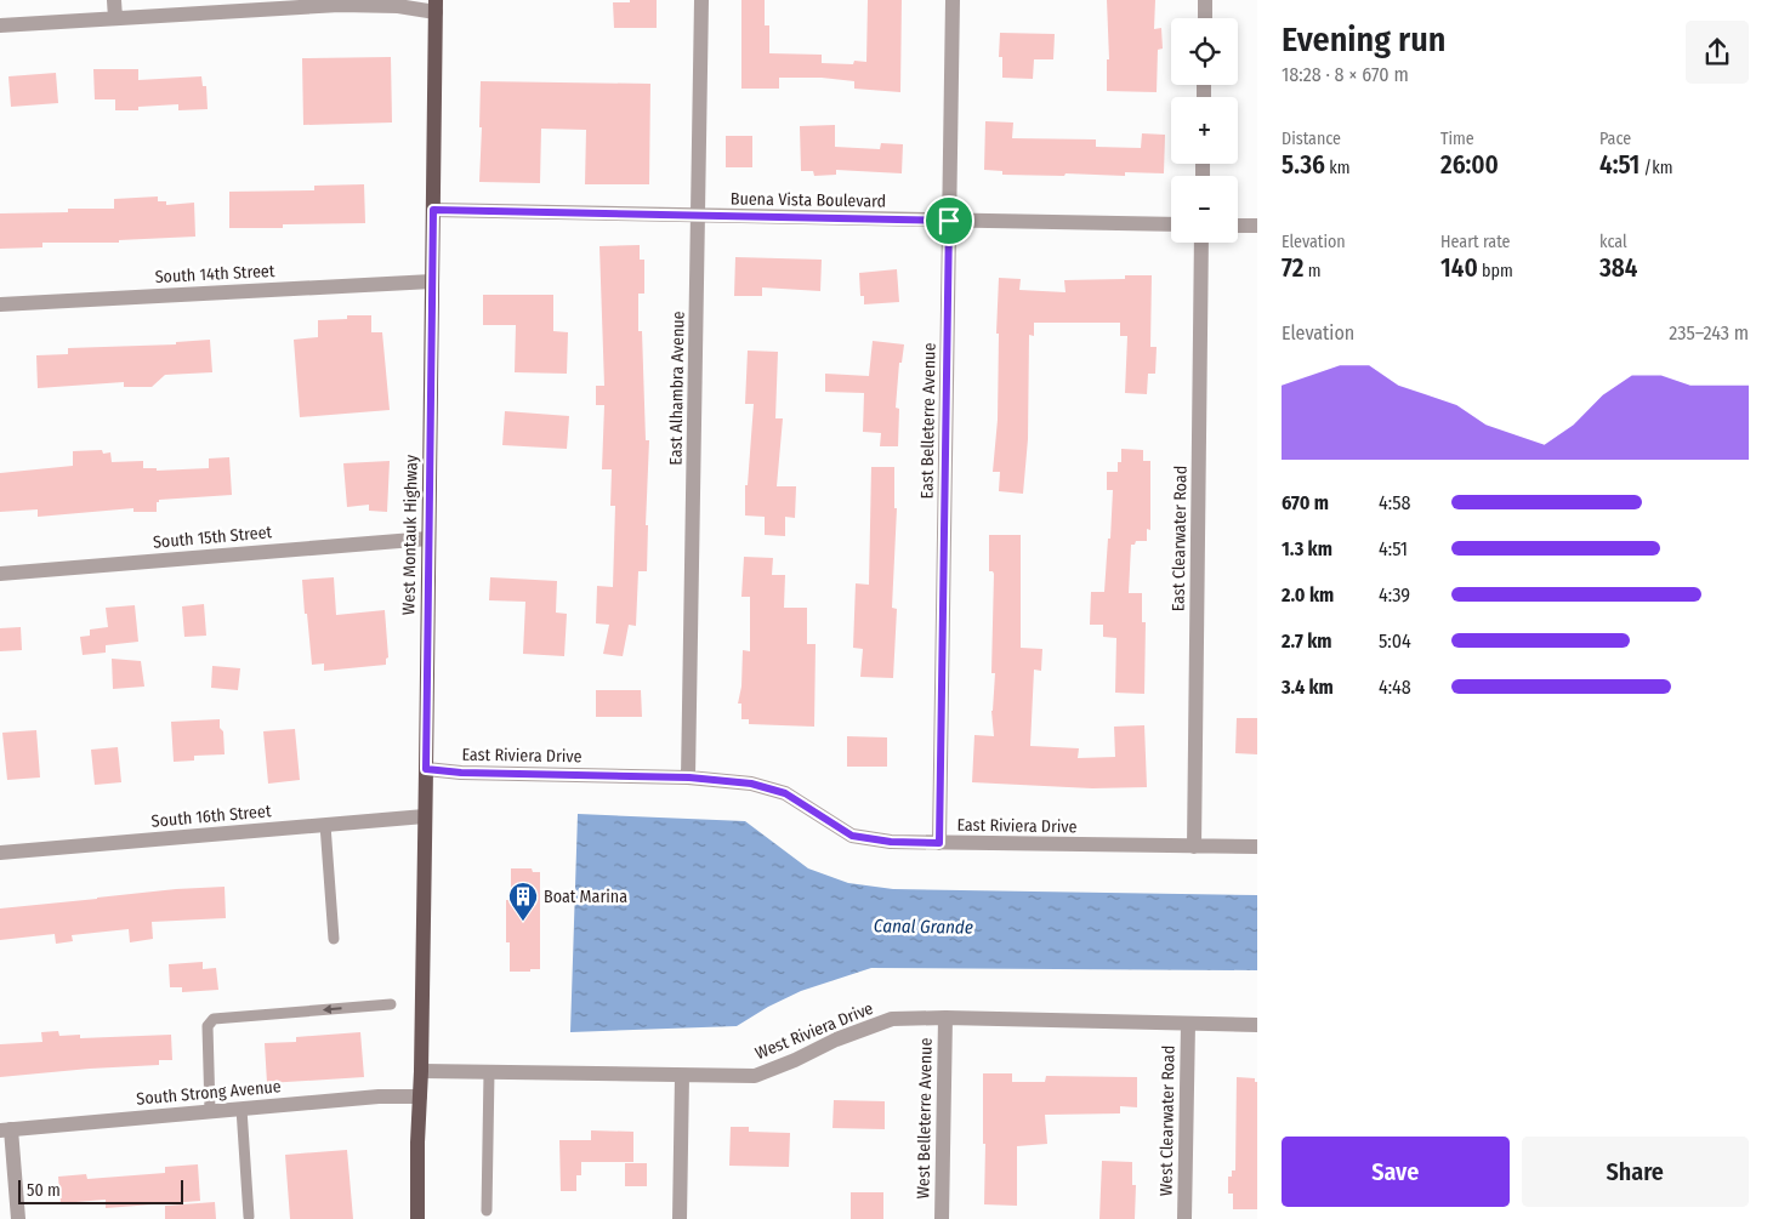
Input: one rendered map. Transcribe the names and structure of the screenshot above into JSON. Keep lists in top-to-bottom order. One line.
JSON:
{"streets":{"main road":["West Montauk Highway"],"street":["Buena Vista Boulevard","South 14th Street","East Alhambra Avenue","East Belleterre Avenue","South 15th Street","East Clearwater Road","East Riviera Drive","South 16th Street","West Riviera Drive","South Strong Avenue","West Belleterre Avenue","West Clearwater Road"]},"crossings":[["Buena Vista Boulevard","East Alhambra Avenue"],["Buena Vista Boulevard","East Belleterre Avenue"],["Buena Vista Boulevard","West Montauk Highway"],["South 14th Street","West Montauk Highway"],["East Alhambra Avenue","East Riviera Drive"],["East Belleterre Avenue","East Riviera Drive"],["West Montauk Highway","South 15th Street"],["West Montauk Highway","East Riviera Drive"],["West Montauk Highway","South 16th Street"],["West Montauk Highway","West Riviera Drive"],["West Montauk Highway","South Strong Avenue"],["East Clearwater Road","East Riviera Drive"],["West Riviera Drive","West Belleterre Avenue"],["West Riviera Drive","West Clearwater Road"]],"water":["Canal Grande"],"places":{"building":["Boat Marina"]},"scale_bar":"50 m","page":{"heading":["Evening run","18:28 · 8 × 670 m"],"map_buttons":["+","−"],"stats":[["Distance","5.36 km"],["Time","26:00"],["Pace","4:51 /km"],["Elevation","72 m"],["Heart rate","140 bpm"],["kcal","384"]],"chart":["Elevation","235–243 m"],"list":[{"name":"670 m","note":"4:58"},{"name":"1.3 km","note":"4:51"},{"name":"2.0 km","note":"4:39"},{"name":"2.7 km","note":"5:04"},{"name":"3.4 km","note":"4:48"}],"buttons":["Save","Share"],"scale":"50 m"}}
